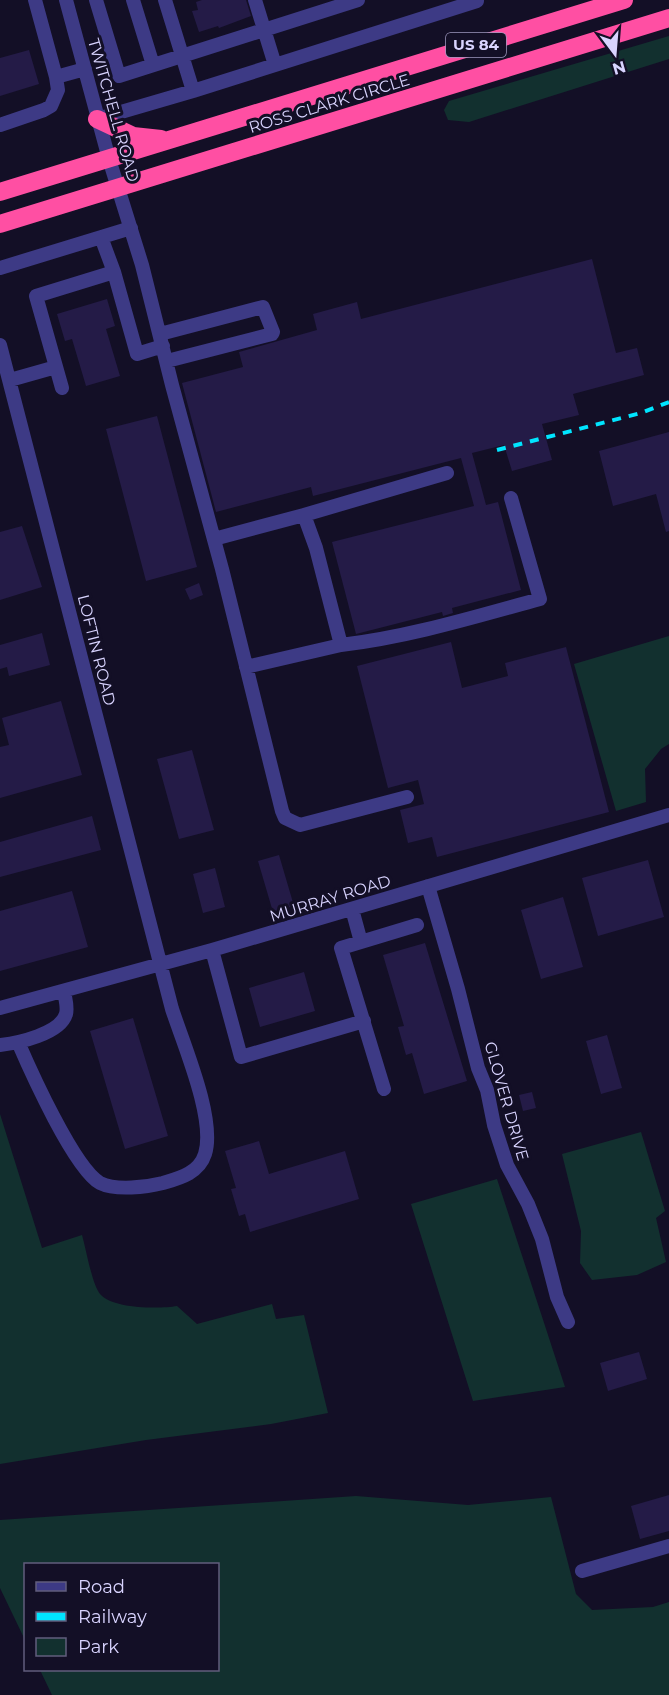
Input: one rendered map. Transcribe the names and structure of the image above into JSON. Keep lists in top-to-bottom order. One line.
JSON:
{"streets":{"highway":["US 84","ROSS CLARK CIRCLE"],"street":["TWITCHELL ROAD","LOFTIN ROAD","MURRAY ROAD","GLOVER DRIVE"]},"crossings":[["ROSS CLARK CIRCLE","TWITCHELL ROAD"],["LOFTIN ROAD","MURRAY ROAD"],["MURRAY ROAD","GLOVER DRIVE"]],"legend":["Road","Railway","Park"],"north":"bottom"}
